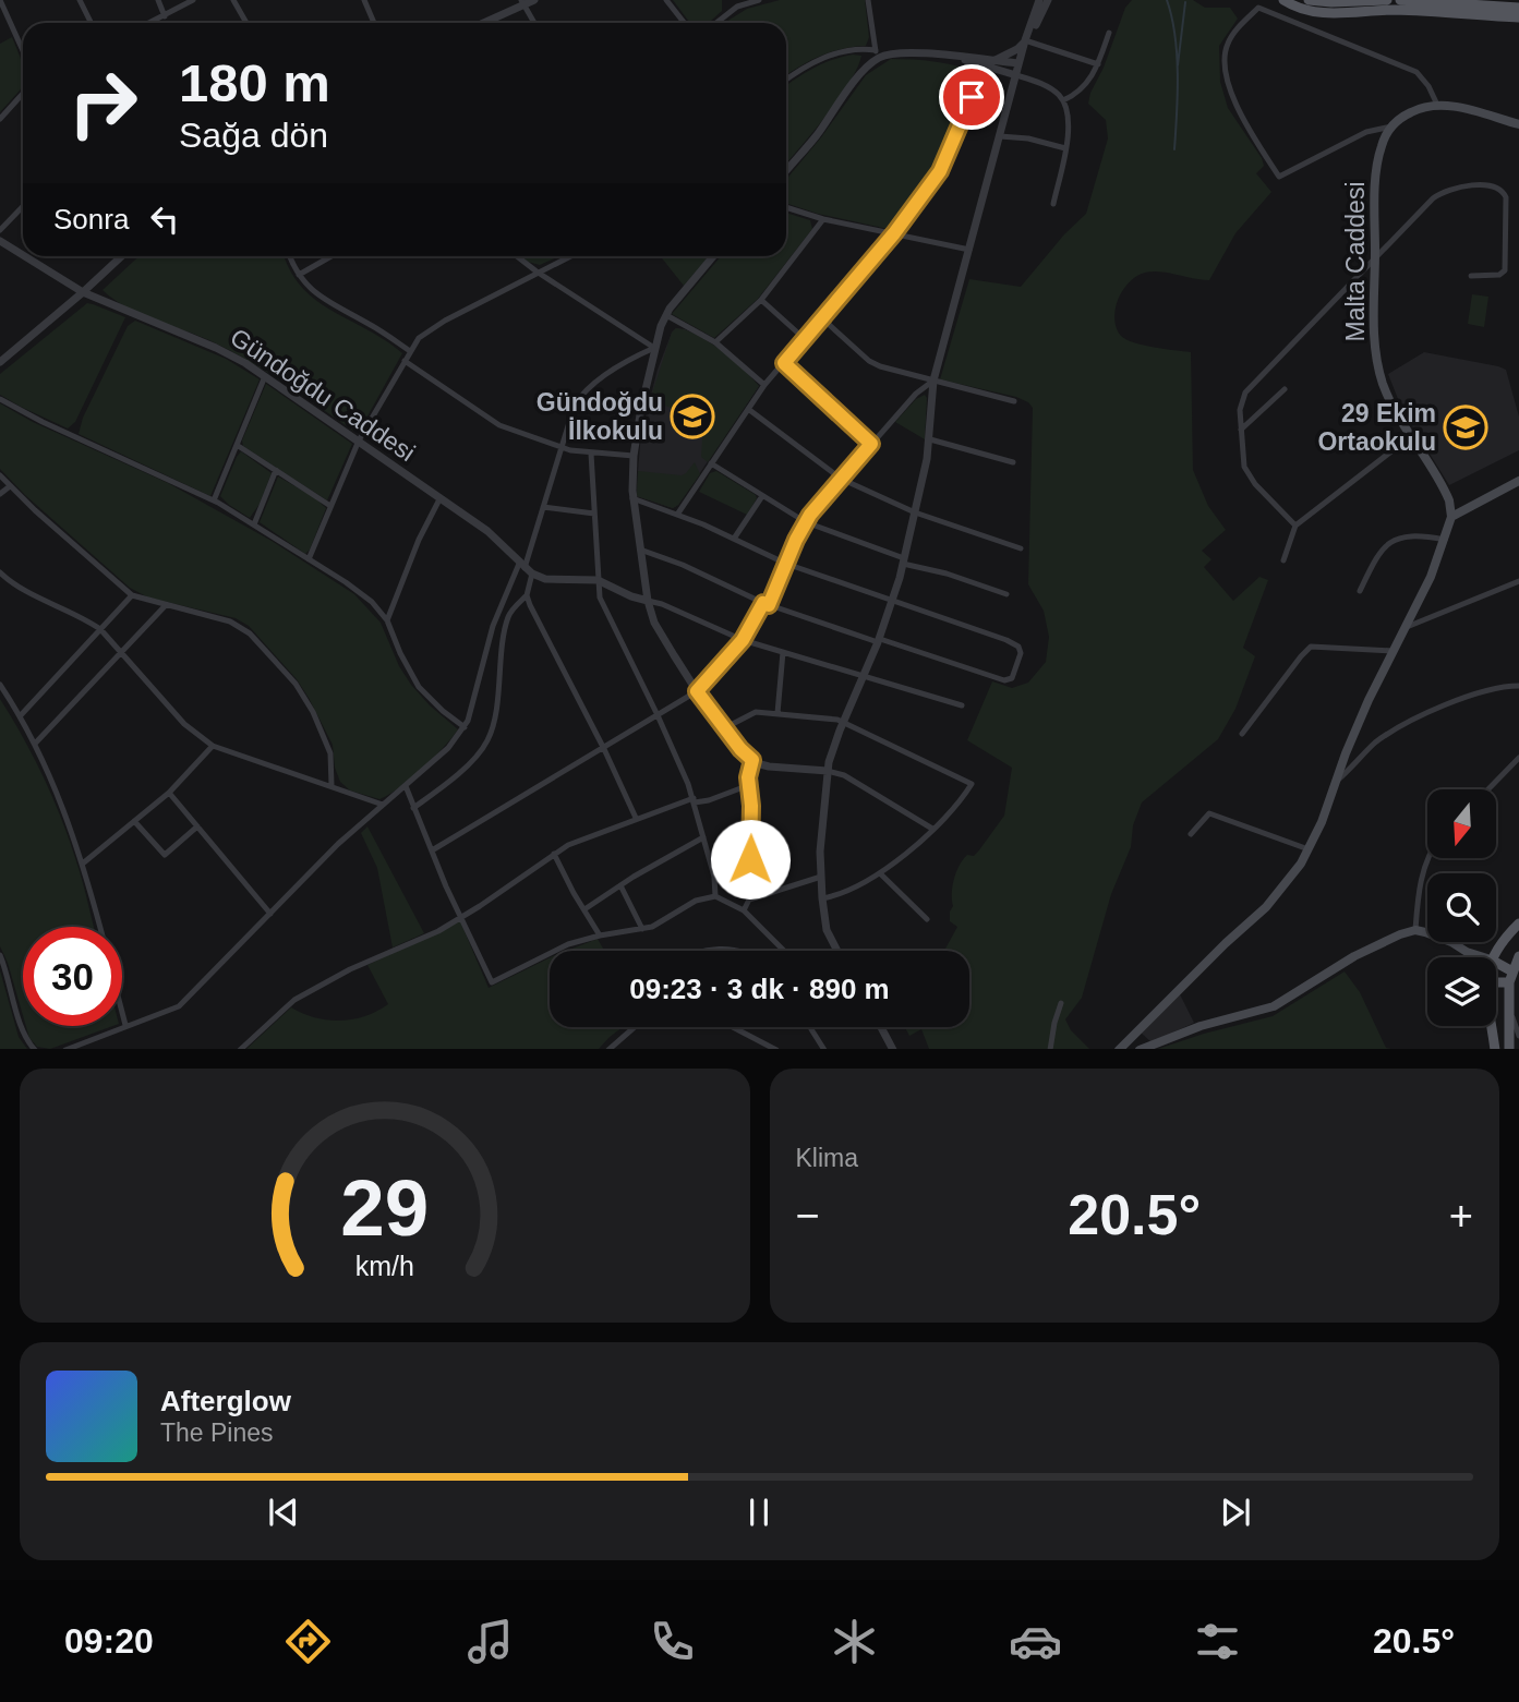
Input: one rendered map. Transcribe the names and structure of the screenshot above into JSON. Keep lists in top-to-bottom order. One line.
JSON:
{"streets":{"main road":["Malta Caddesi"],"street":["Gündoğdu Caddesi"]},"places":{"school or university":["Gündoğdu İlkokulu","29 Ekim Ortaokulu"]},"north":"bottom","page":{"turn":["180 m","Sağa dön"],"then":"Sonra","limit":"30","trip":"09:23 · 3 dk · 890 m","tile":"Klima","heat":["−","20.5°","+"],"song":["Afterglow","The Pines"],"tabs":["09:20","20.5°"],"gauge":["29","km/h"]}}
